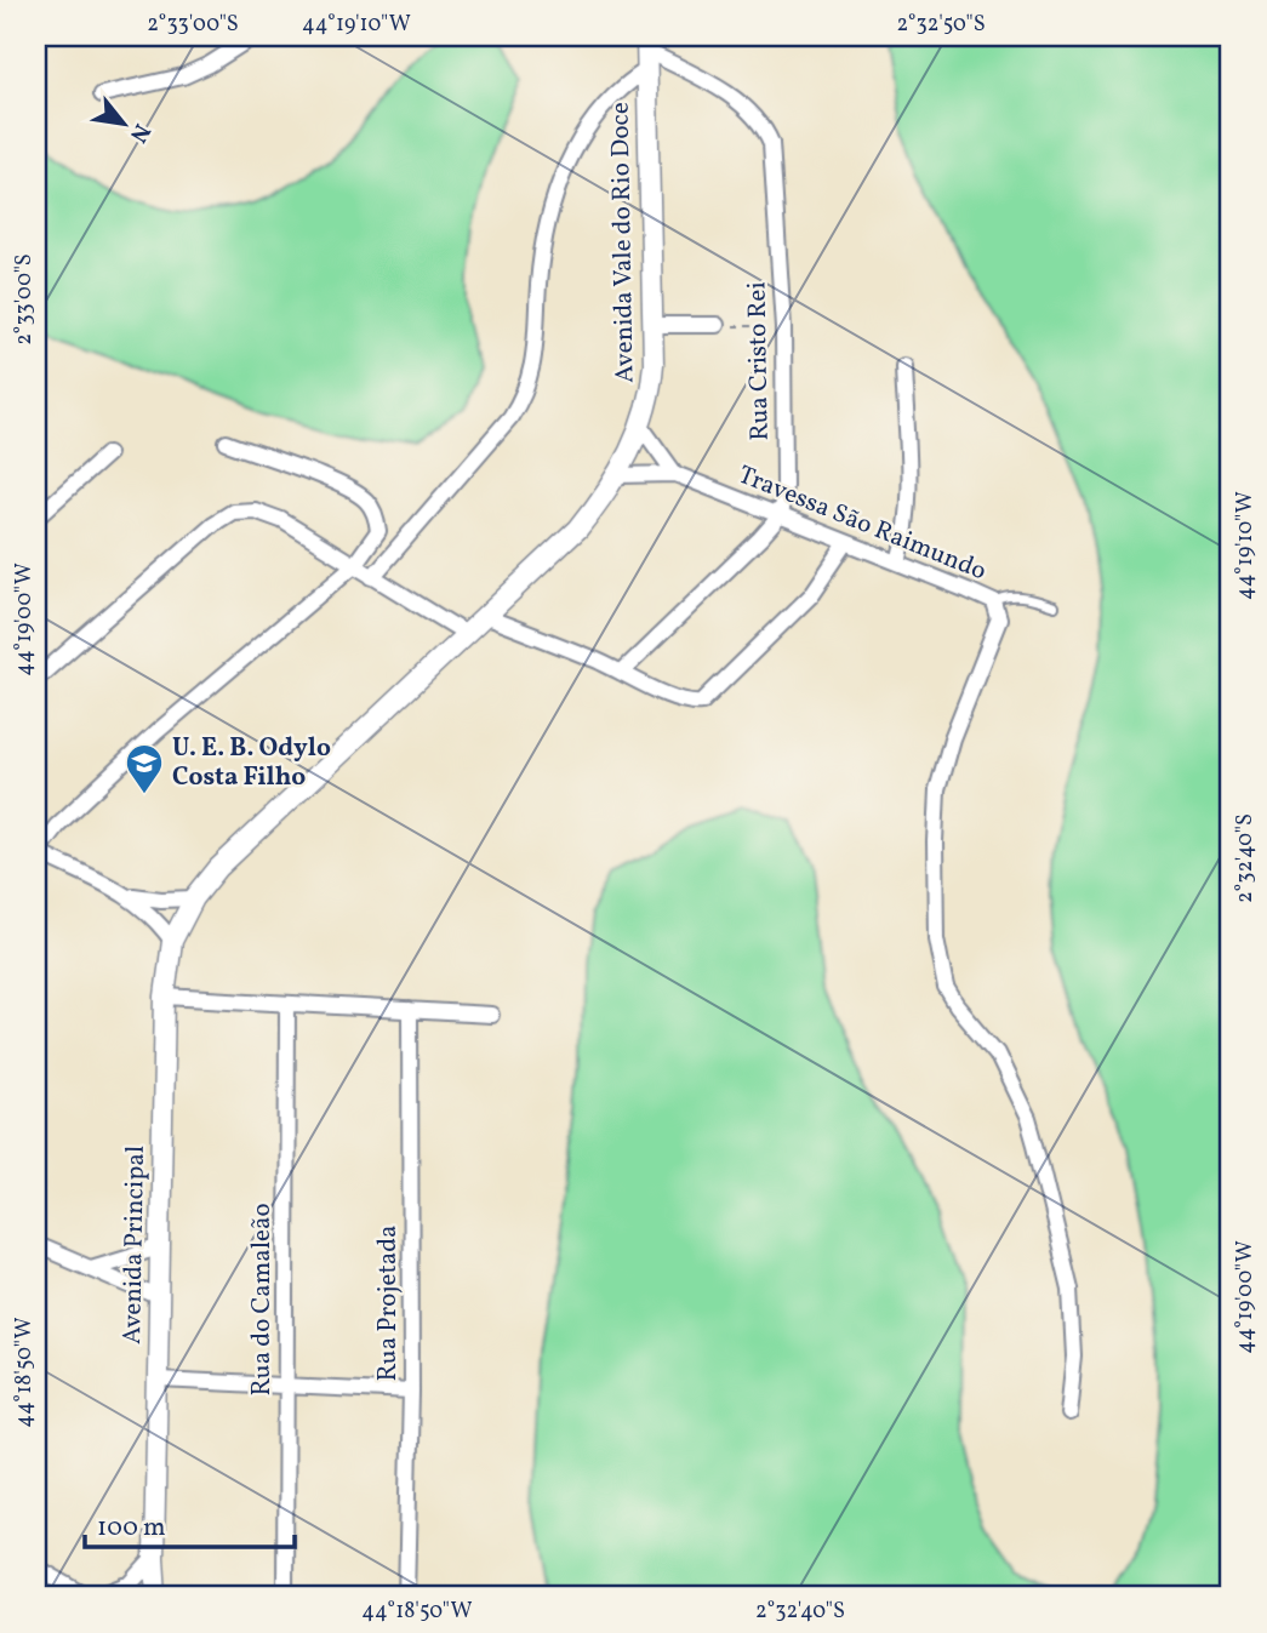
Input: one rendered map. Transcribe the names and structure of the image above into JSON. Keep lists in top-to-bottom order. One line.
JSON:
{"streets":{"street":["Avenida Vale do Rio Doce","Rua Cristo Rei","Travessa São Raimundo","Avenida Principal","Rua do Camaleão","Rua Projetada"]},"crossings":[["Avenida Vale do Rio Doce","Rua Cristo Rei"],["Avenida Vale do Rio Doce","Travessa São Raimundo"],["Avenida Vale do Rio Doce","Avenida Principal"],["Rua Cristo Rei","Travessa São Raimundo"]],"places":{"school or university":["U. E. B. Odylo Costa Filho"]},"scale_bar":"100 m","north":"bottom right","coordinates":["2°33'00\"S","44°19'10\"W","2°32'50\"S","44°19'00\"W","2°32'40\"S","44°18'50\"W"]}
